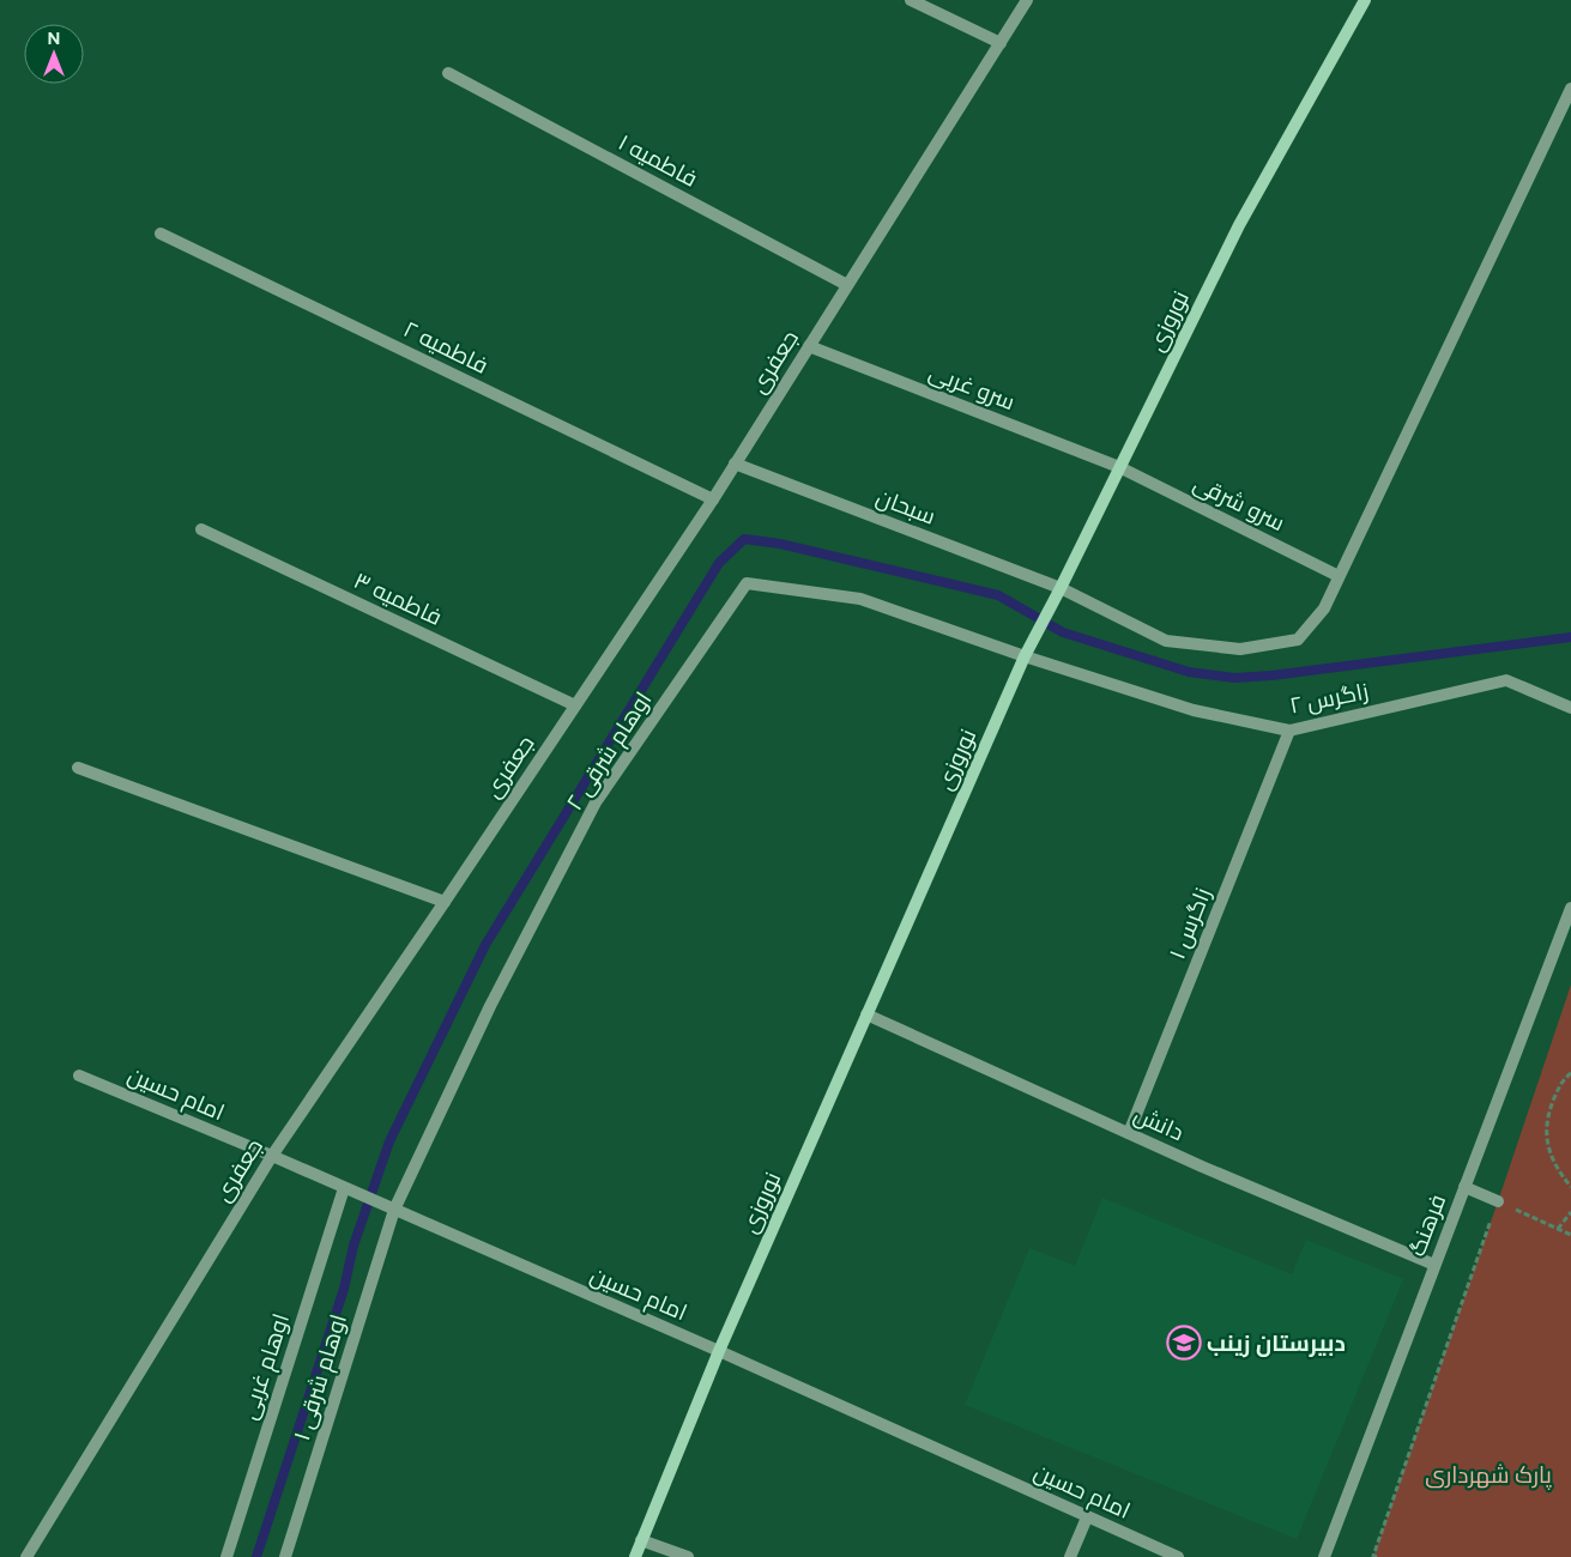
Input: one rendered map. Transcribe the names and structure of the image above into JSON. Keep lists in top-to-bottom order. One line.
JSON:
{"streets":{"main road":["نوروزی"],"street":["فاطمیه ۱","فاطمیه ۲","جعفری","سرو غربی","سرو شرقی","سبحان","فاطمیه ۳","زاگرس ۲","اوهام شرقی ۲","زاگرس ۱","امام حسین","دانش","فرهنگ","اوهام غربی","۱ اوهام شرقی"]},"crossings":[["فاطمیه ۱","جعفری"],["نوروزی","سرو غربی"],["نوروزی","سرو شرقی"],["نوروزی","سبحان"],["نوروزی","زاگرس ۲"],["نوروزی","اوهام شرقی ۲"],["نوروزی","امام حسین"],["نوروزی","دانش"],["فاطمیه ۲","جعفری"],["جعفری","سرو غربی"],["جعفری","سبحان"],["جعفری","فاطمیه ۳"],["جعفری","امام حسین"],["سرو غربی","سرو شرقی"],["سرو شرقی","سبحان"],["زاگرس ۲","اوهام شرقی ۲"],["زاگرس ۲","زاگرس ۱"],["اوهام شرقی ۲","امام حسین"],["اوهام شرقی ۲","۱ اوهام شرقی"],["زاگرس ۱","دانش"],["امام حسین","اوهام غربی"],["امام حسین","۱ اوهام شرقی"],["دانش","فرهنگ"]],"parks":["پارک شهرداری"],"places":{"school or university":["دبیرستان زینب"]},"north":"top"}
